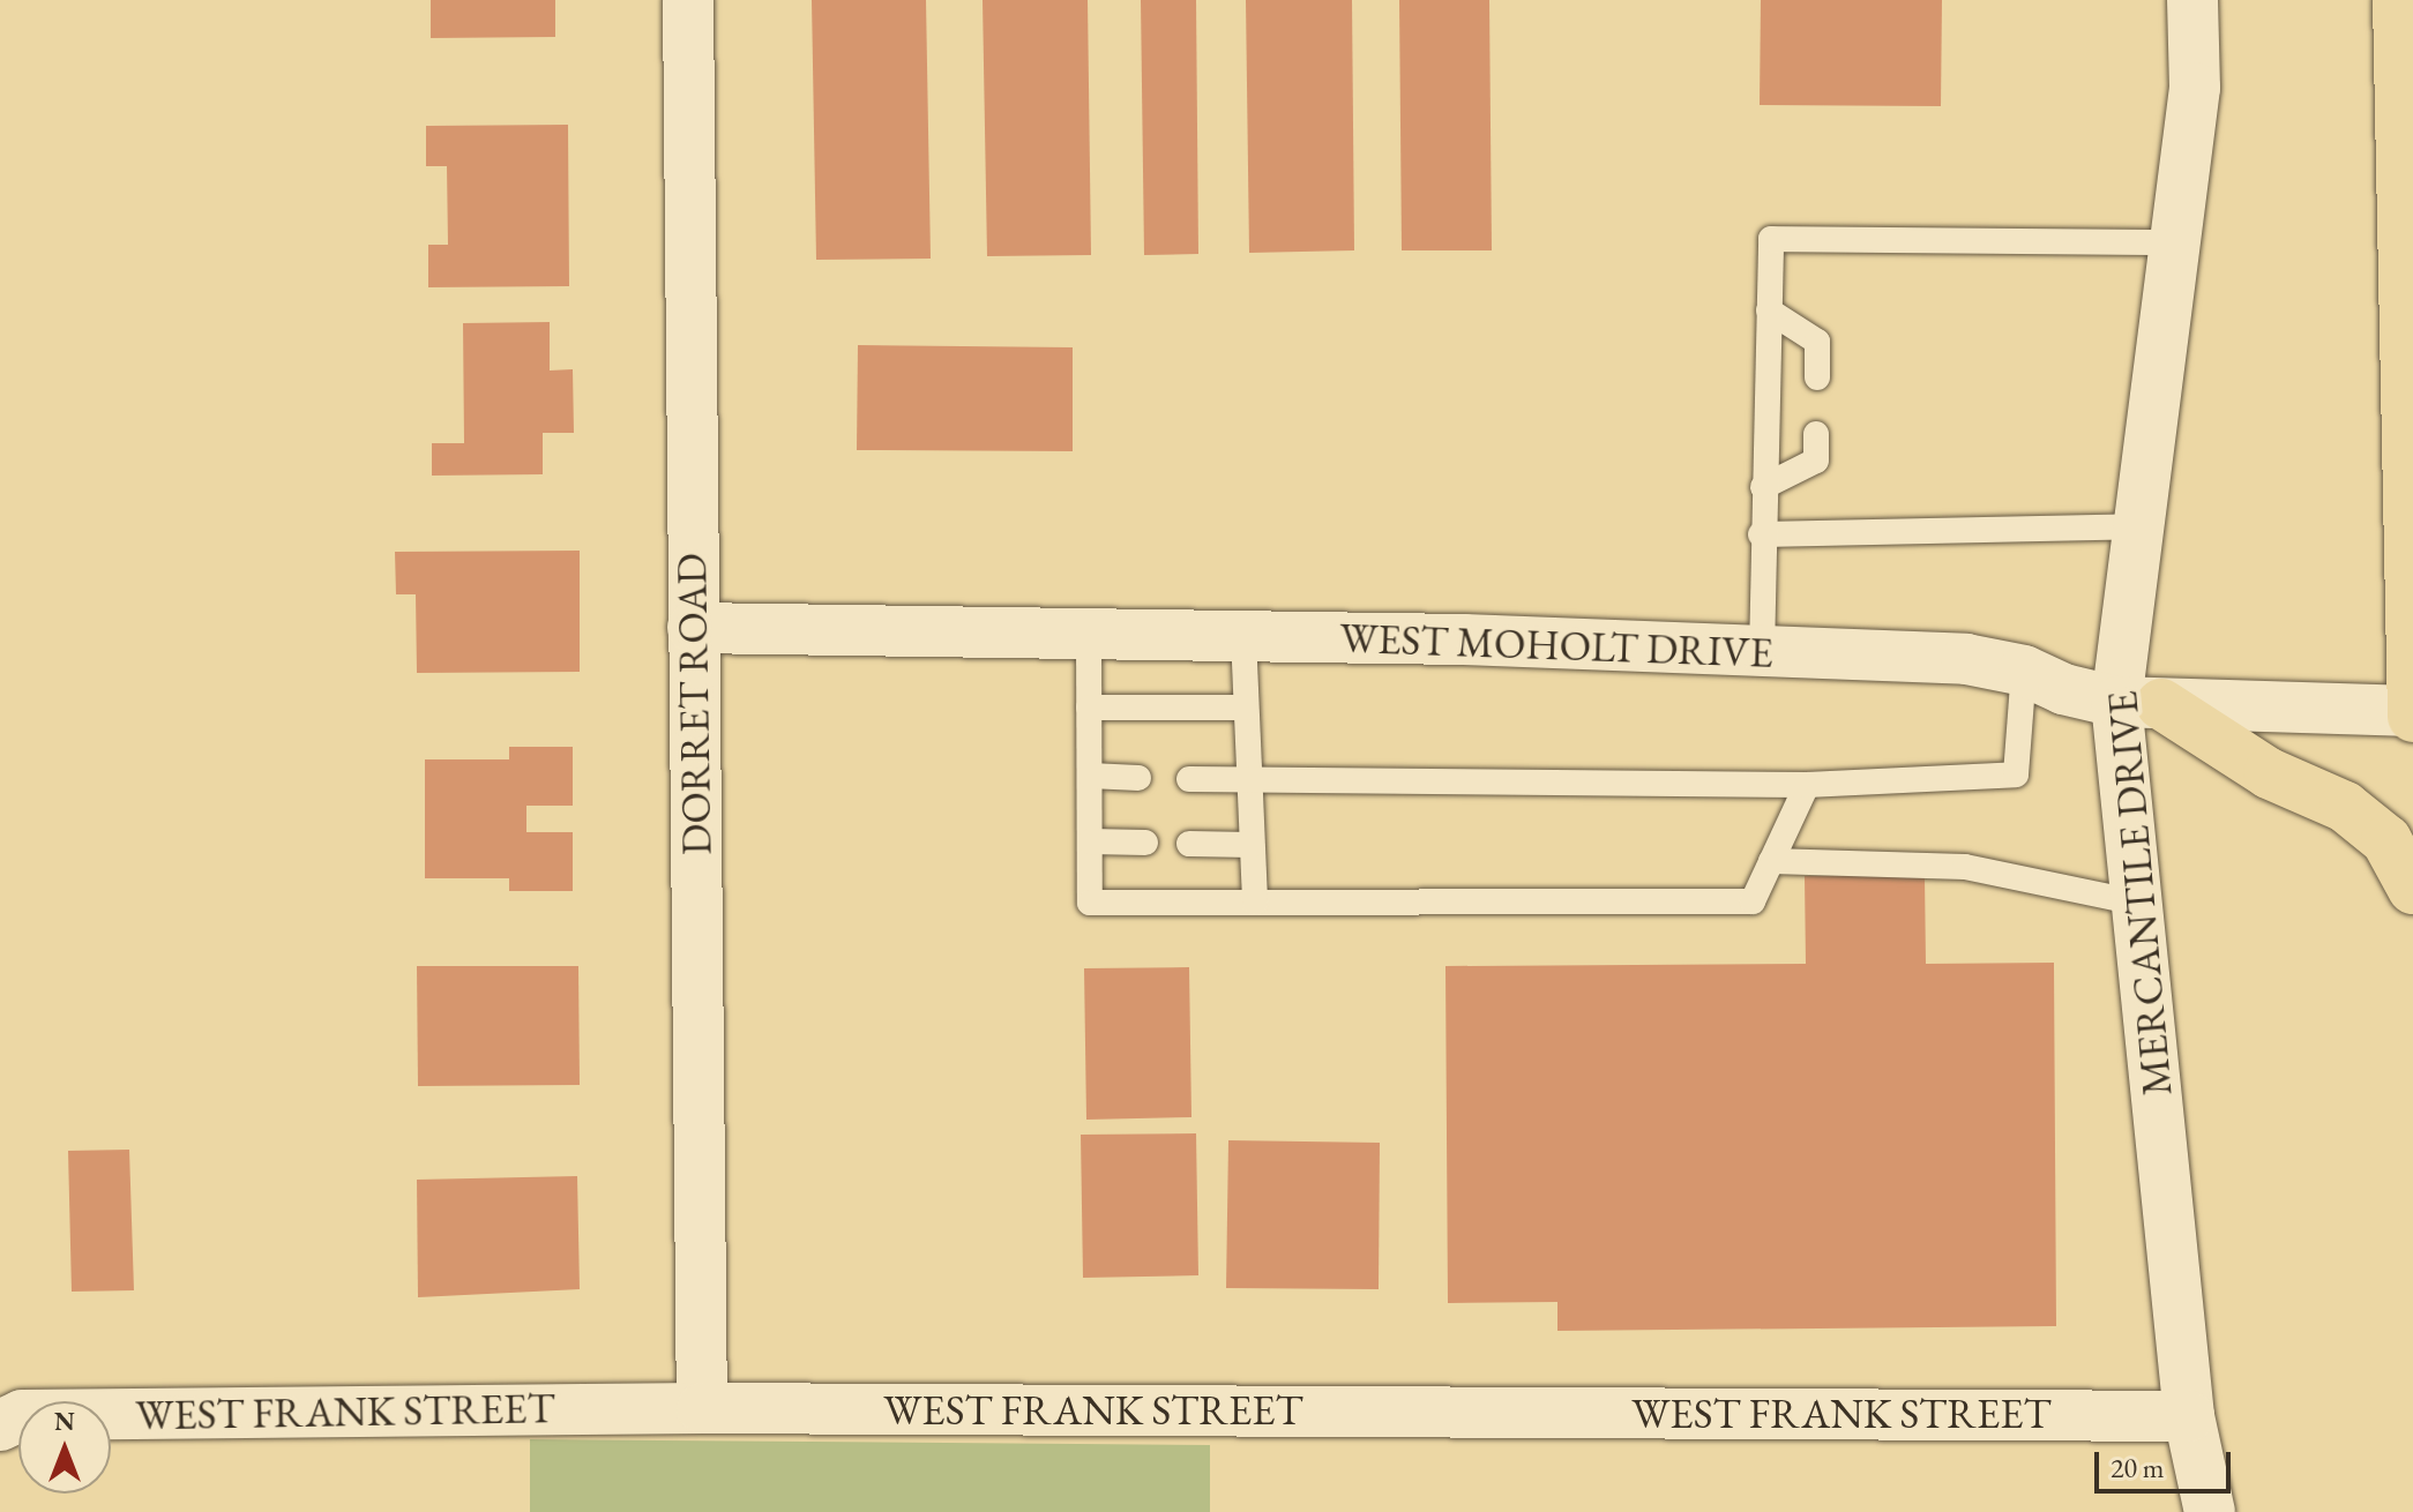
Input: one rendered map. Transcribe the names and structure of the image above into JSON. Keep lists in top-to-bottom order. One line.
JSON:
{"streets":{"street":["WEST MOHOLT DRIVE","DORRET ROAD","MERCANTILE DRIVE","WEST FRANK STREET"]},"crossings":[["WEST MOHOLT DRIVE","DORRET ROAD"],["WEST MOHOLT DRIVE","MERCANTILE DRIVE"],["DORRET ROAD","WEST FRANK STREET"],["MERCANTILE DRIVE","WEST FRANK STREET"]],"scale_bar":"20 m","north":"top"}
